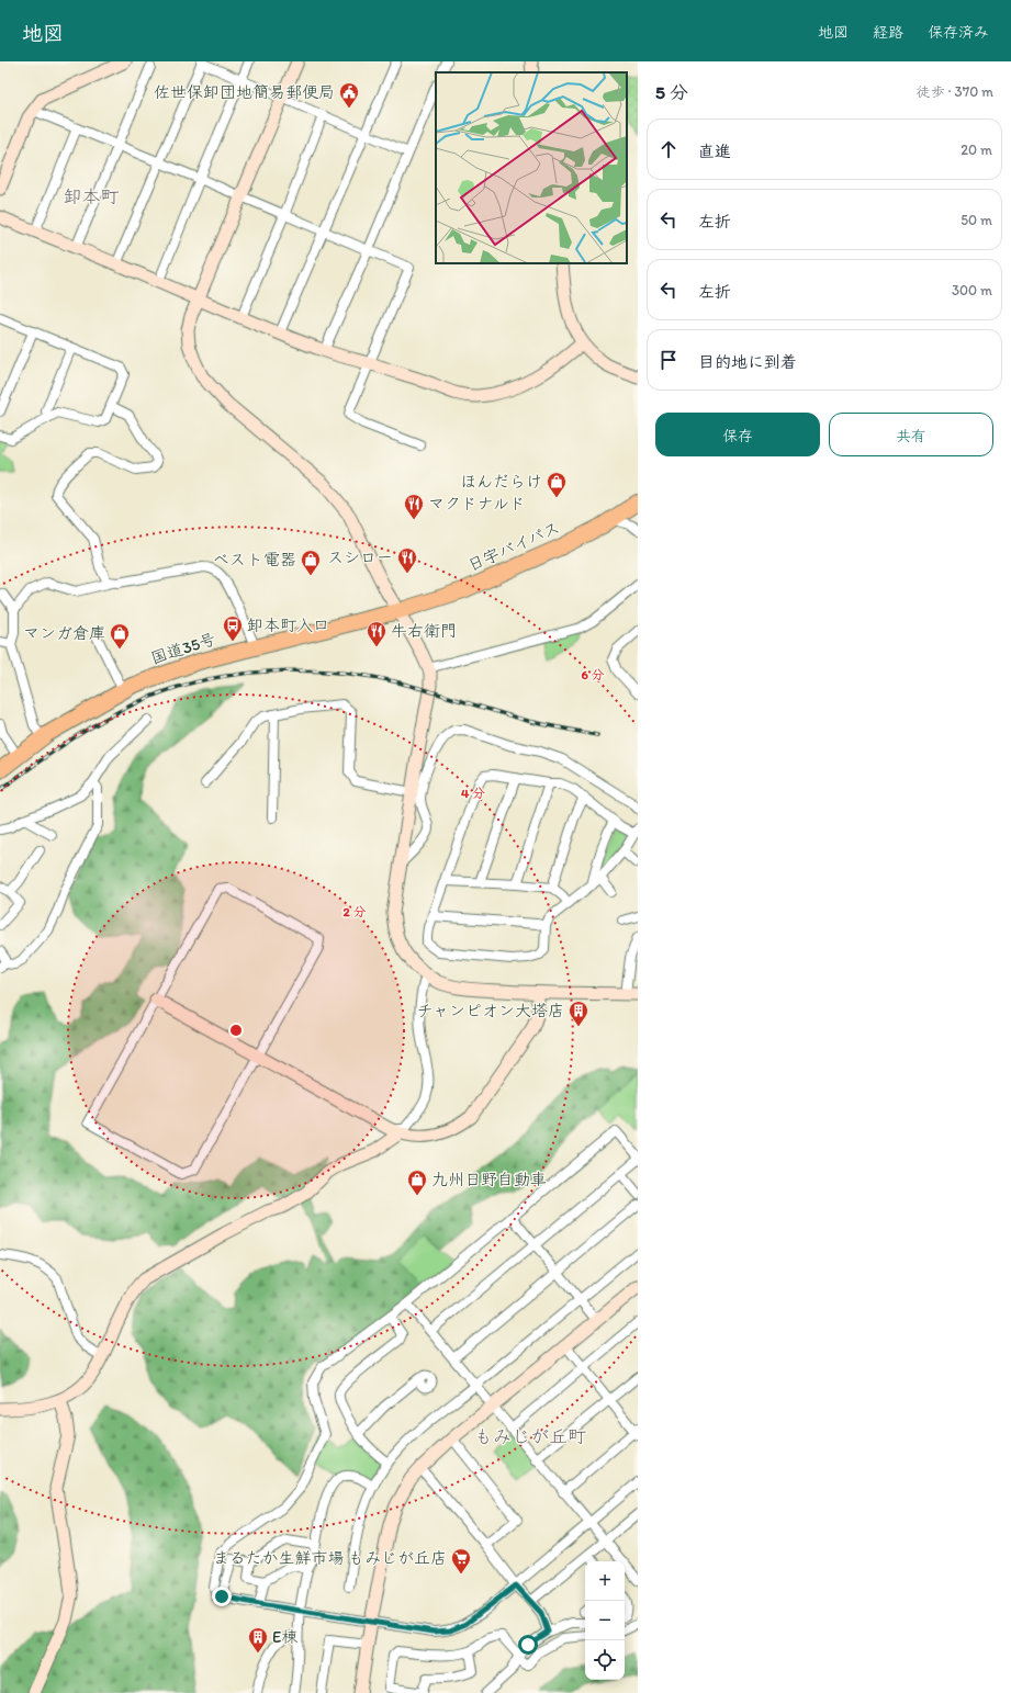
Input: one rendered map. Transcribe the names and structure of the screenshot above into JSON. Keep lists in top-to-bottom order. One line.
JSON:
{"streets":{"highway":["日宇バイパス","国道35号"]},"crossings":[["日宇バイパス","国道35号"]],"districts":["卸本町","もみじが丘町"],"places":{"public building":["佐世保卸団地簡易郵便局"],"shop":["ほんだらけ","ベスト電器","マンガ倉庫","九州日野自動車"],"restaurant":["マクドナルド","スシロー","牛右衛門"],"bus stop":["卸本町入口"],"building":["チャンピオン大塔店","E棟"],"supermarket":["まるたか生鮮市場 もみじが丘店"]},"page":{"header":"地図","nav":["地図","経路","保存済み"],"heading":["5 分","徒歩 · 370 m"],"list":[["直進","20 m"],["左折","50 m"],["左折","300 m"],"目的地に到着"],"buttons":["保存","共有"],"map_buttons":["+","−"]},"rings":["6 分","4 分","2 分"]}
